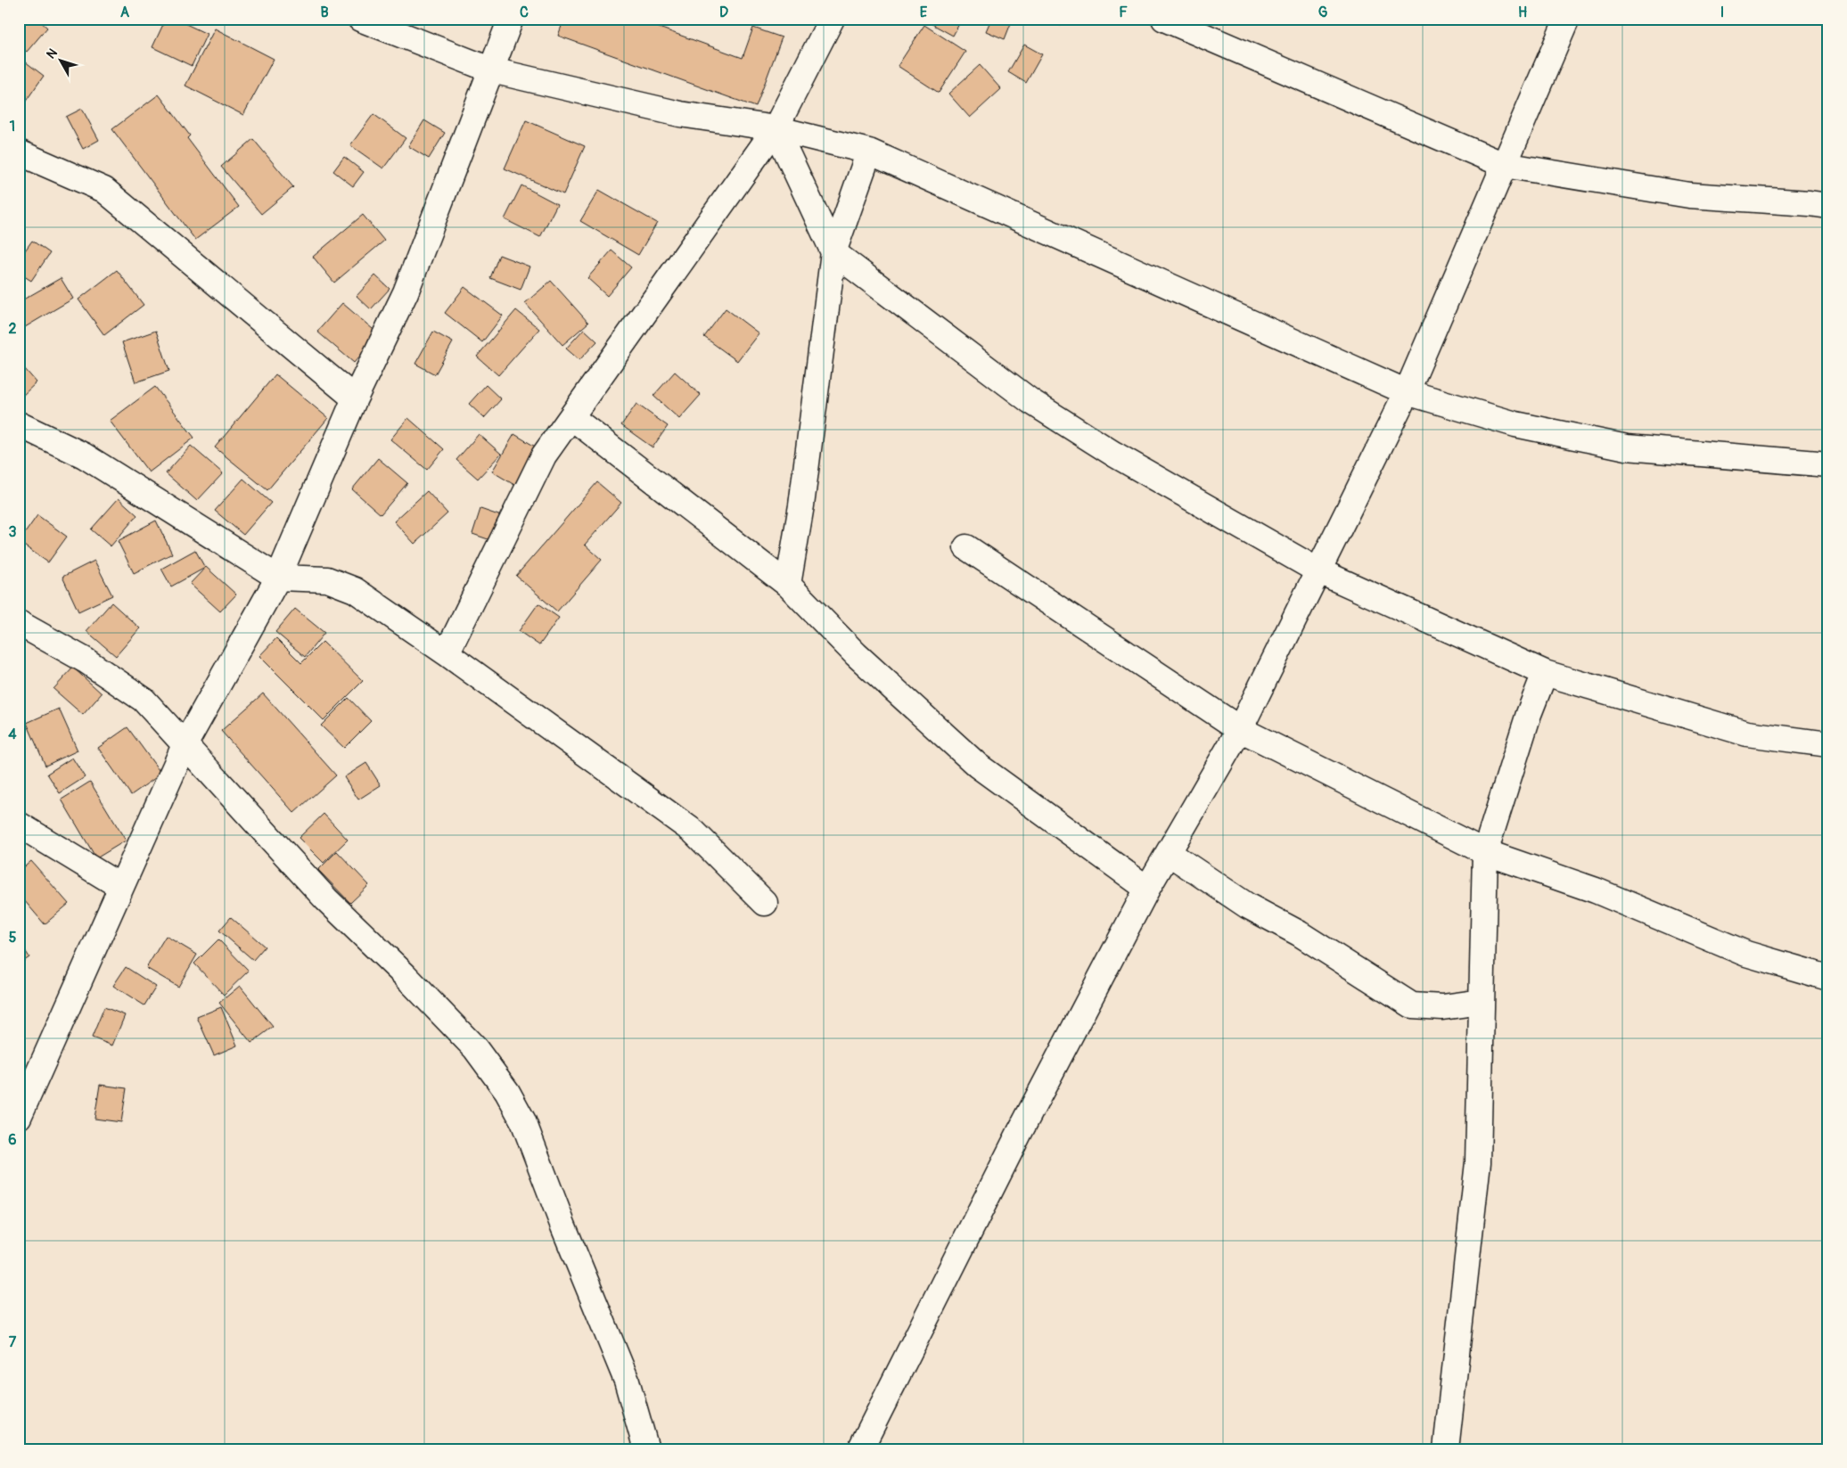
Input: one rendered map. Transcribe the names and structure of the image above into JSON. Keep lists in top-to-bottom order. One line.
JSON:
{"north":"top left","grid":{"columns":["A","B","C","D","E","F","G","H","I"],"rows":["1","2","3","4","5","6","7"]}}
